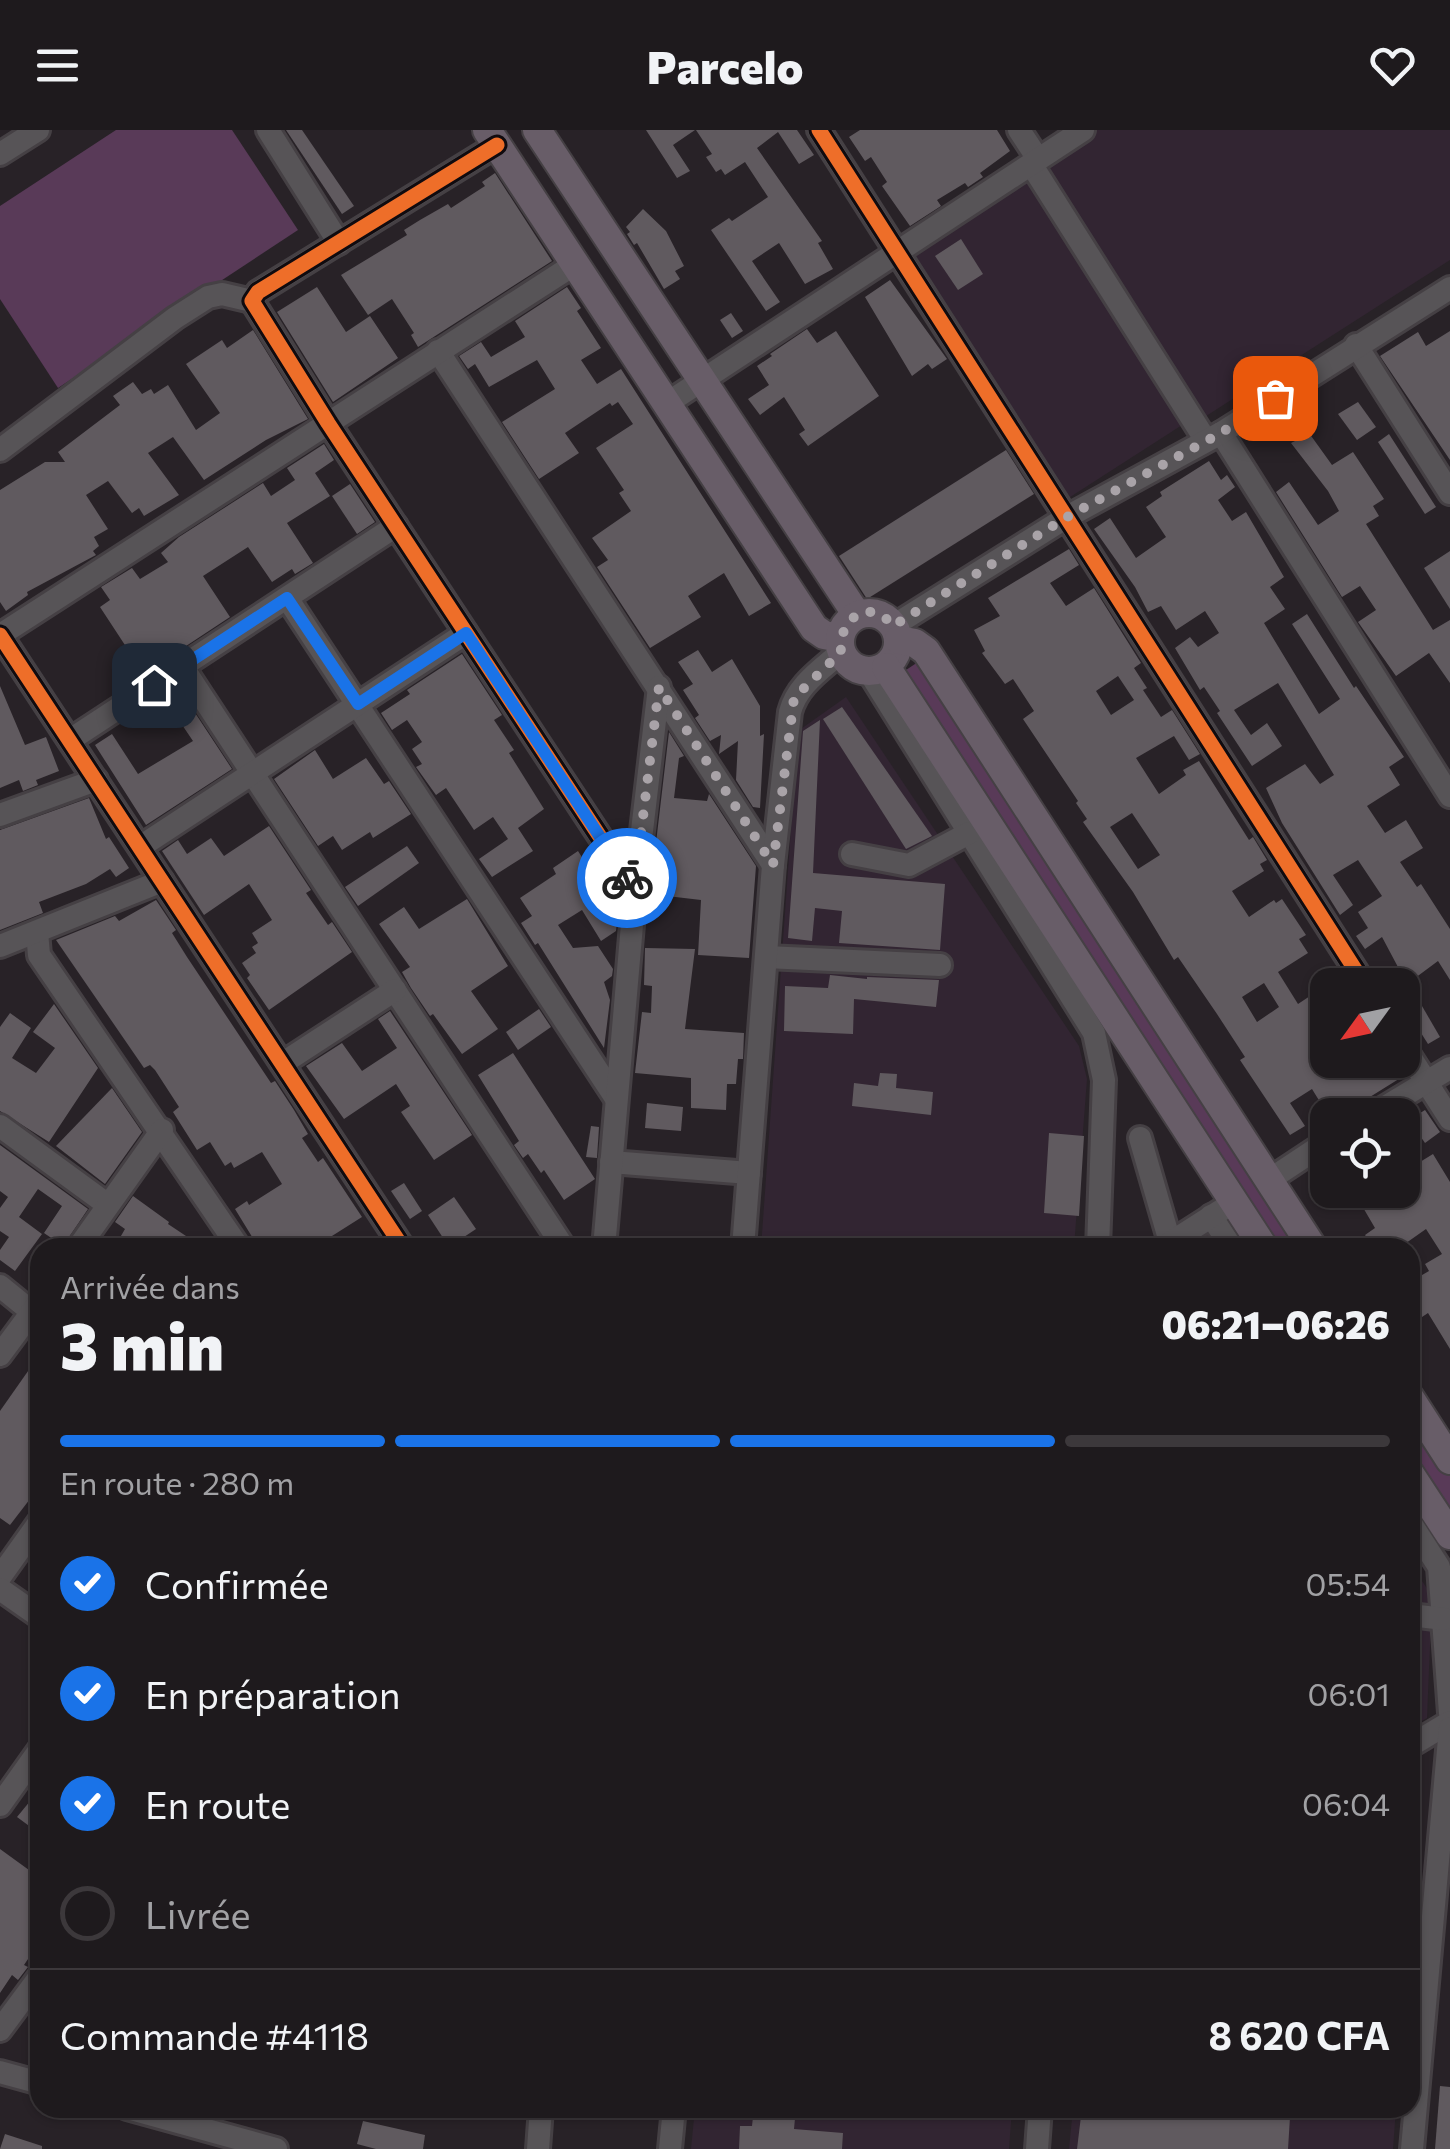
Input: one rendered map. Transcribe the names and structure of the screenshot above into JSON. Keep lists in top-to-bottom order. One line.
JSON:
{"north":"bottom left","page":{"header":"Parcelo","heading":["3 min","Arrivée dans","06:21–06:26"],"panel":["Commande #4118","8 620 CFA"],"bar":"En route · 280 m","list":[["Confirmée","05:54"],["En préparation","06:01"],["En route","06:04"],"Livrée"]}}
